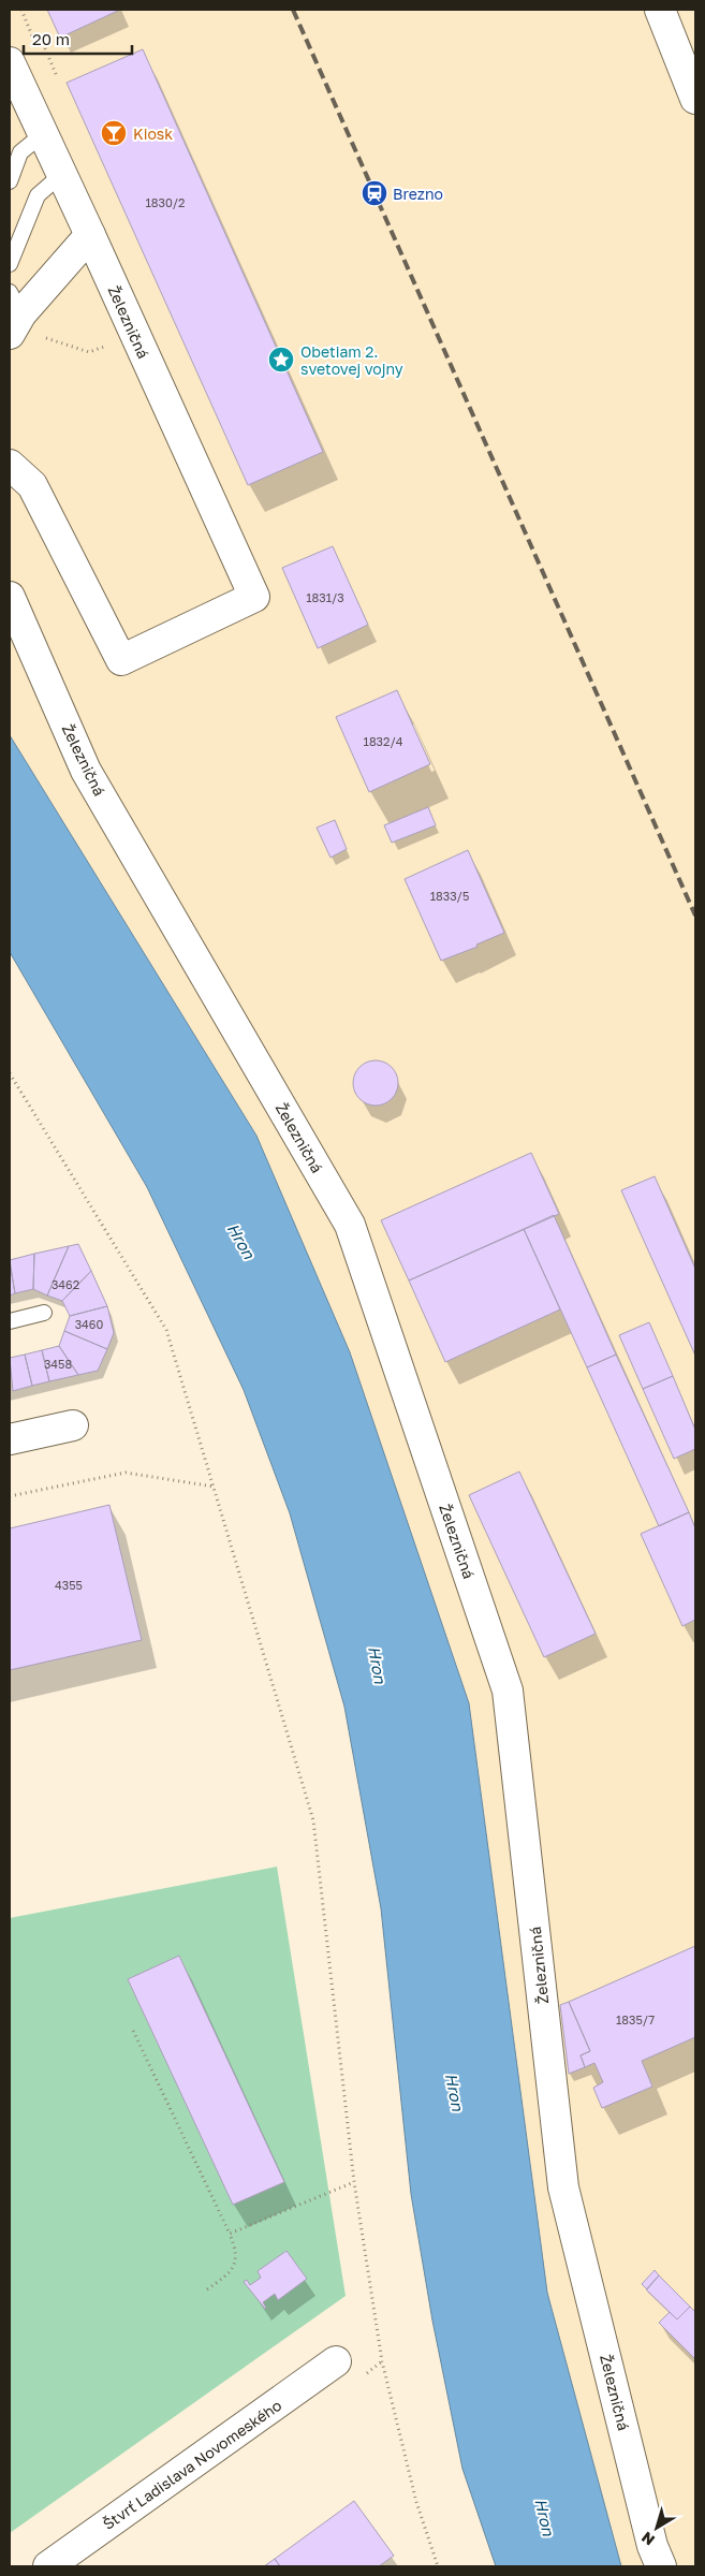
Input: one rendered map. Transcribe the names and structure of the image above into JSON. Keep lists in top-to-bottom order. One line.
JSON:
{"streets":{"street":["Železničná","Štvrť Ladislava Novomeského"]},"water":["Hron"],"places":{"bar":["Kiosk"],"station":["Brezno"],"place":["Obetiam 2. svetovej vojny"]},"house_numbers":["1830/2","1831/3","1832/4","1833/5","3462","3460","3458","4355","1835/7"],"scale_bar":"20 m","north":"bottom left"}
